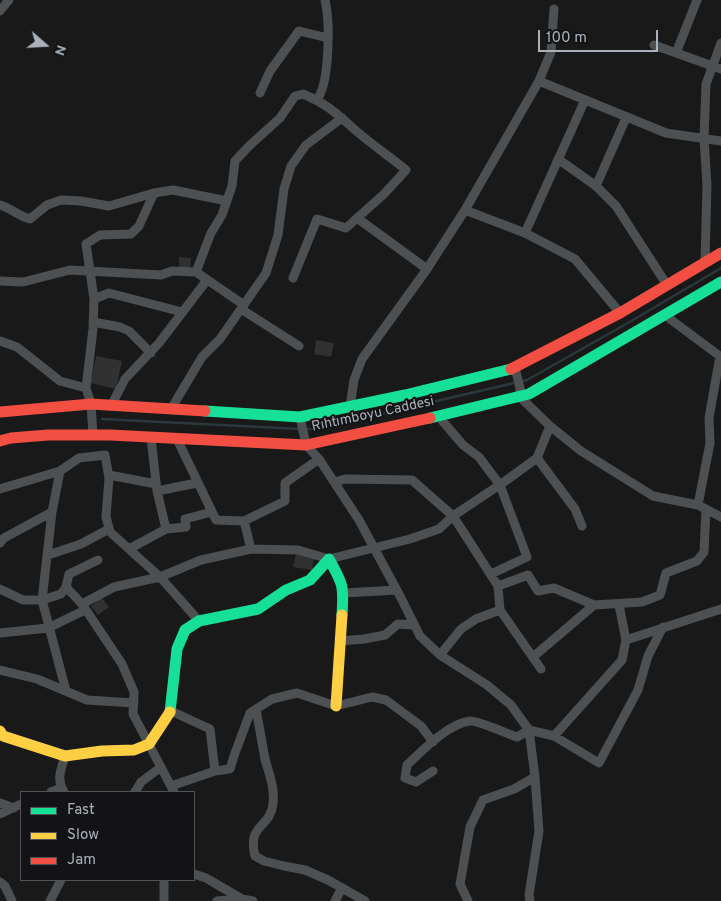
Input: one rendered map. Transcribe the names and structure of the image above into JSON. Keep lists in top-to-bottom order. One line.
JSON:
{"streets":{"street":["Rıhtımboyu Caddesi"]},"legend":["Fast","Slow","Jam"],"scale_bar":"100 m","north":"right"}
